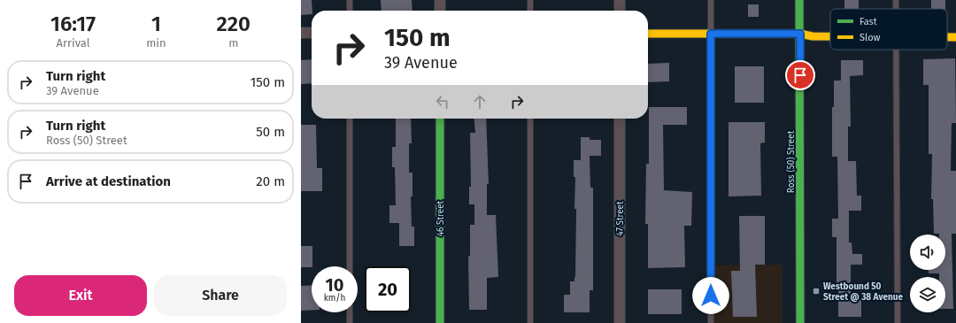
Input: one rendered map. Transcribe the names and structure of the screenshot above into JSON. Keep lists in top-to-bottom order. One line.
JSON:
{"streets":{"street":["Ross (50) Street","46 Street","47 Street"]},"places":{"transit":["Westbound 50 Street @ 38 Avenue"]},"legend":["Fast","Slow"],"page":{"eta":["16:17","Arrival","1","min","220","m"],"turn":["150 m","39 Avenue"],"list":[{"name":"Turn right","note":"39 Avenue","value":"150 m"},{"name":"Turn right","note":"Ross (50) Street","value":"50 m"},{"name":"Arrive at destination","value":"20 m"}],"speed":"10 km/h","limit":"20","buttons":["Exit","Share"]}}
